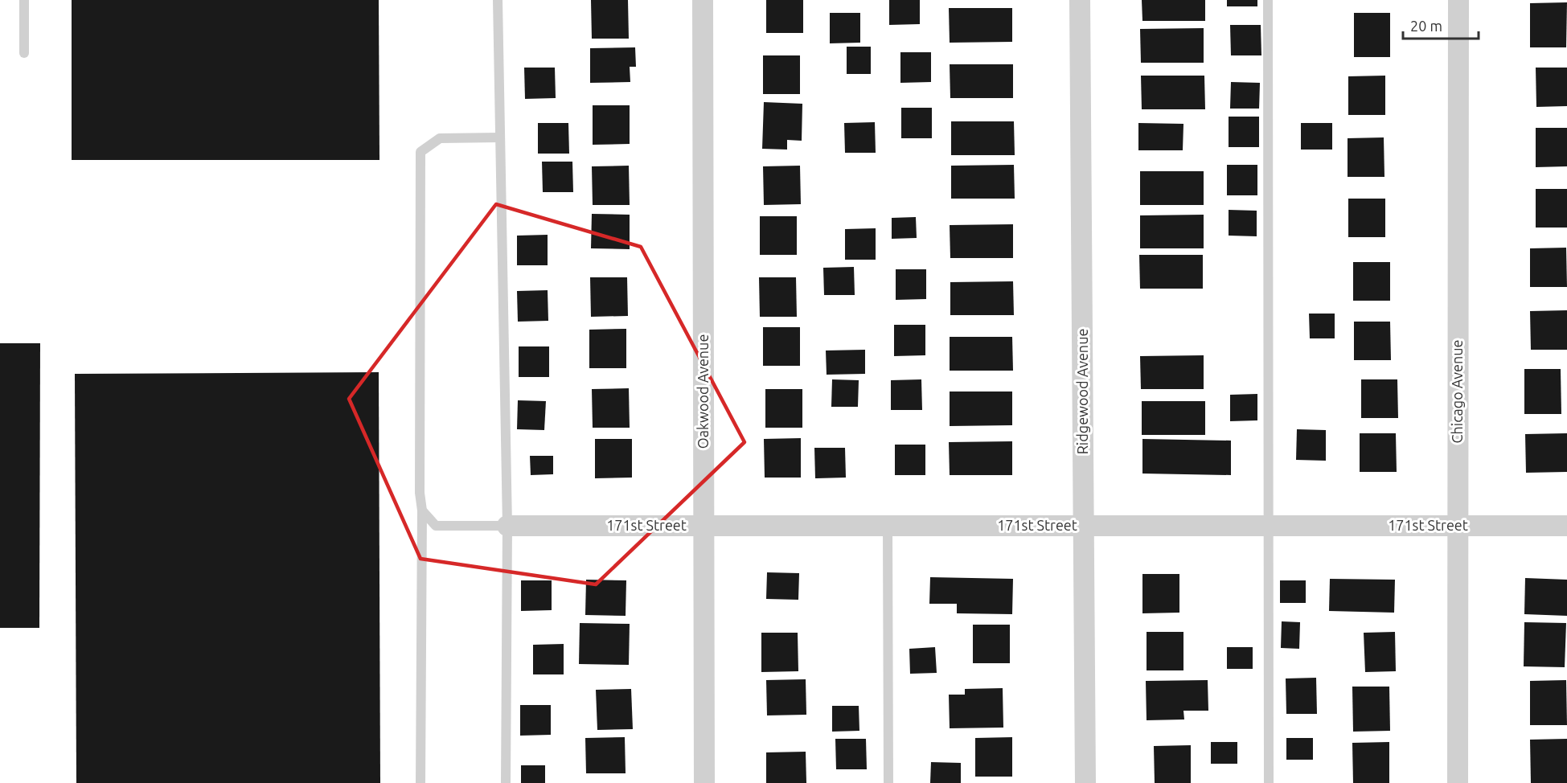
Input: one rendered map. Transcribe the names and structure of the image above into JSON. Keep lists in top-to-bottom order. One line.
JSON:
{"streets":{"street":["Oakwood Avenue","Ridgewood Avenue","Chicago Avenue","171st Street"]},"crossings":[["Oakwood Avenue","171st Street"],["Ridgewood Avenue","171st Street"],["Chicago Avenue","171st Street"]],"scale_bar":"20 m"}
